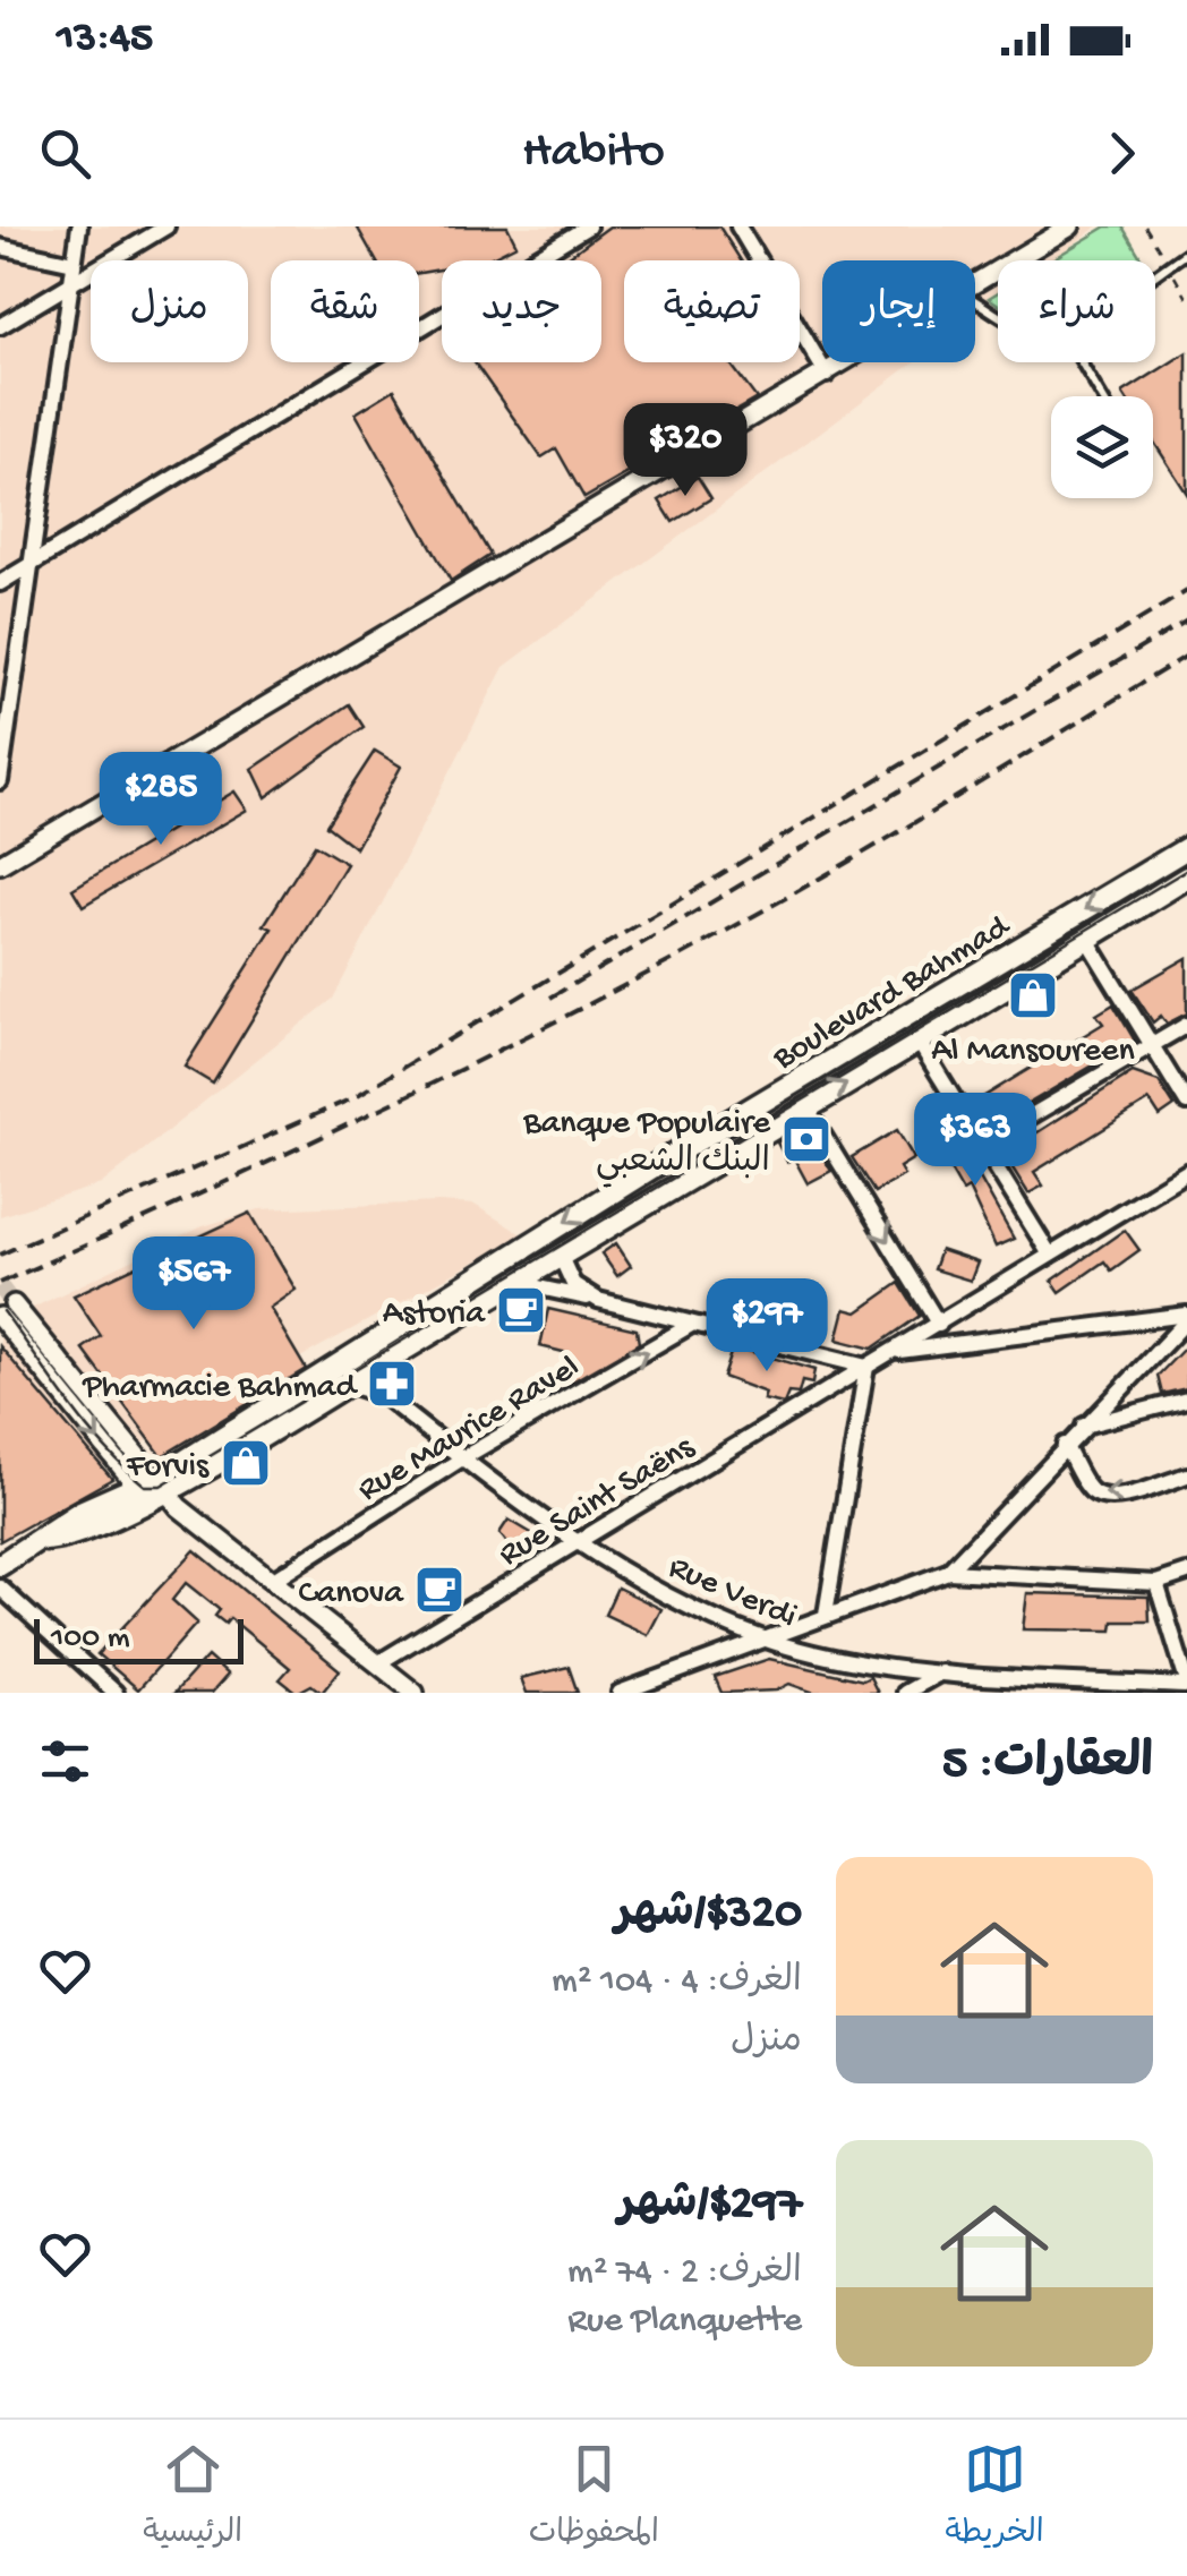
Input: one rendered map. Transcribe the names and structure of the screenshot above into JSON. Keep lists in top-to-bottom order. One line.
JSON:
{"streets":{"main road":["Boulevard Bahmad"],"street":["Rue Maurice Ravel","Rue Saint Saëns","Rue Verdi"]},"crossings":[["Boulevard Bahmad","Rue Verdi"],["Rue Maurice Ravel","Rue Verdi"],["Rue Saint Saëns","Rue Verdi"]],"one_way":["Rue Maurice Ravel"],"places":{"shop":["Al Mansoureen","Forvis"],"bank":["Banque Populaire البنك الشعبي"],"cafe":["Astoria","Canova"],"pharmacy":["Pharmacie Bahmad"]},"scale_bar":"100 m","page":{"status":"13:45","header":"Habito","chip":["شراء","إيجار","تصفية","جديد","شقة","منزل"],"price":["$320","$285","$363","$567","$297"],"scale":"100 m","heading":"العقارات: 5","list":[{"name":"$320/شهر","note":"الغرف: 4 · 104 m² · منزل"},{"name":"$297/شهر","note":"الغرف: 2 · 74 m² · Rue Planquette"}],"tabs":["الخريطة","المحفوظات","الرئيسية"]}}
